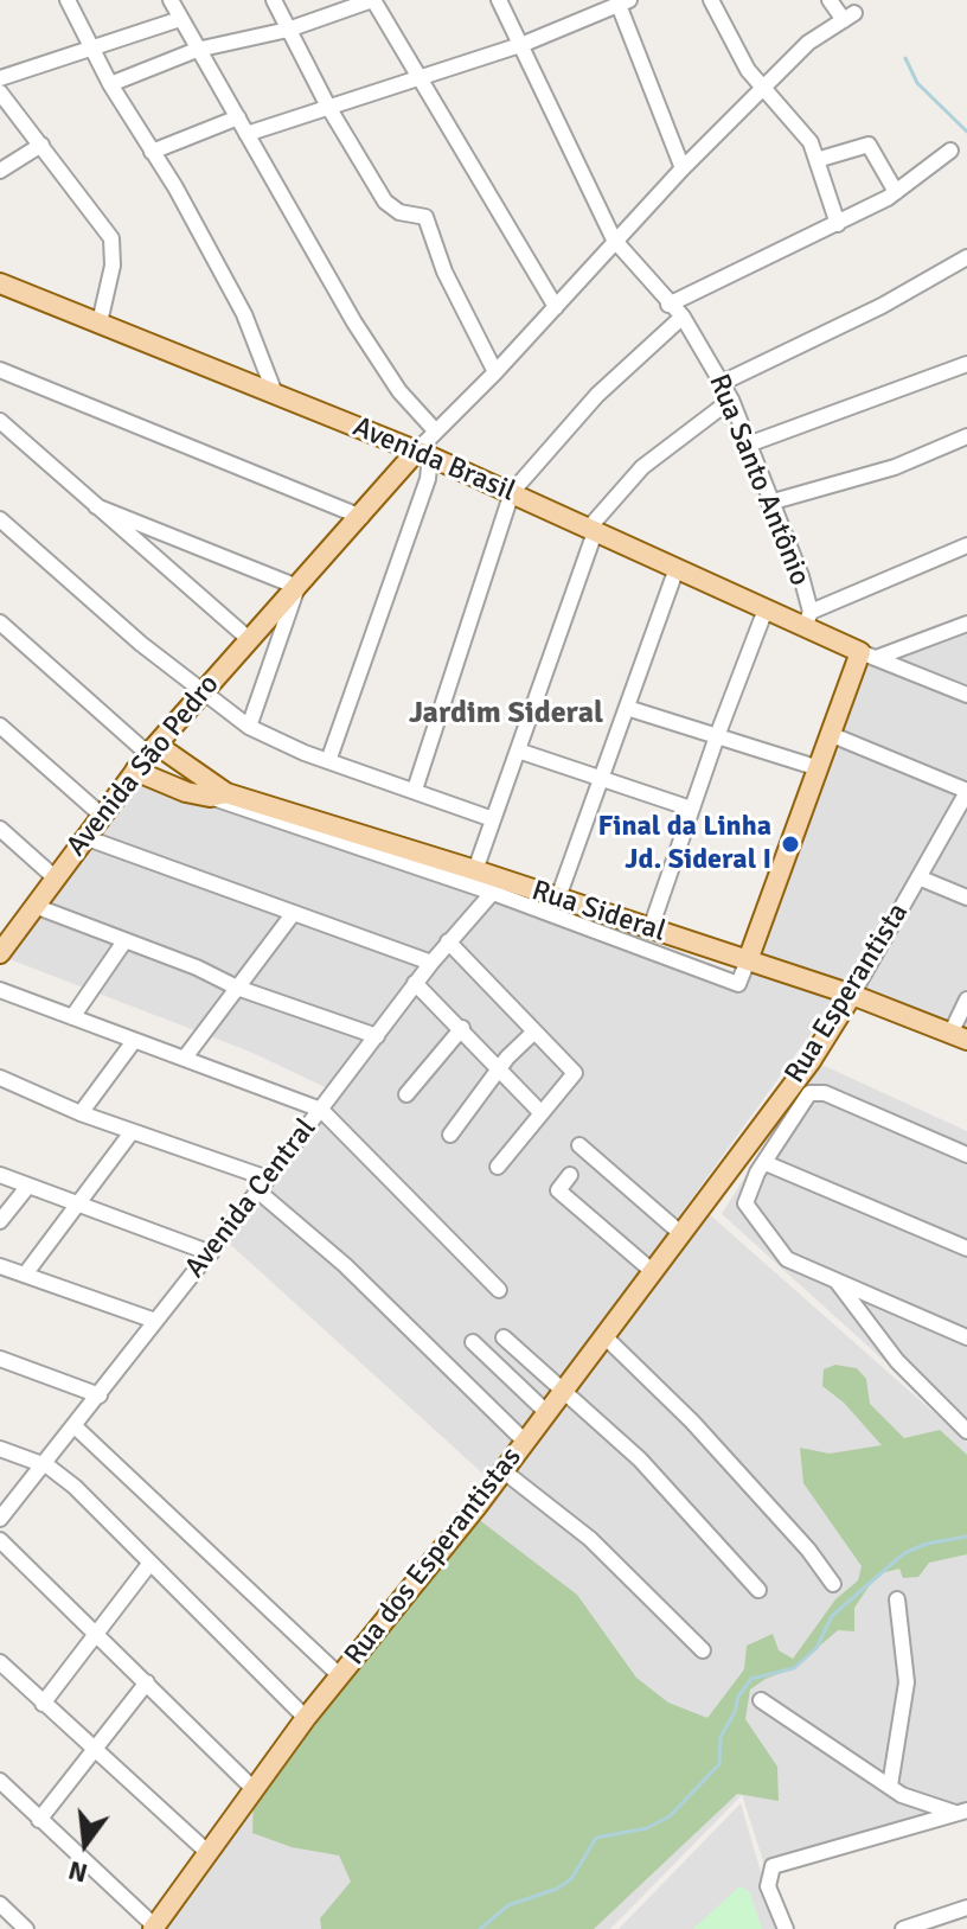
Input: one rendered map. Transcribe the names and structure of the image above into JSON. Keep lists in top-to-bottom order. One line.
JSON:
{"streets":{"main road":["Avenida Brasil","Avenida São Pedro","Rua Sideral","Rua Esperantista","Rua dos Esperantistas"],"street":["Rua Santo Antônio","Avenida Central"]},"crossings":[["Avenida Brasil","Rua Santo Antônio"],["Avenida Brasil","Avenida São Pedro"],["Avenida São Pedro","Rua Sideral"],["Rua Sideral","Rua Esperantista"],["Rua Sideral","Avenida Central"],["Rua Esperantista","Rua dos Esperantistas"]],"districts":["Jardim Sideral"],"places":["Final da Linha Jd. Sideral I"],"north":"bottom"}
